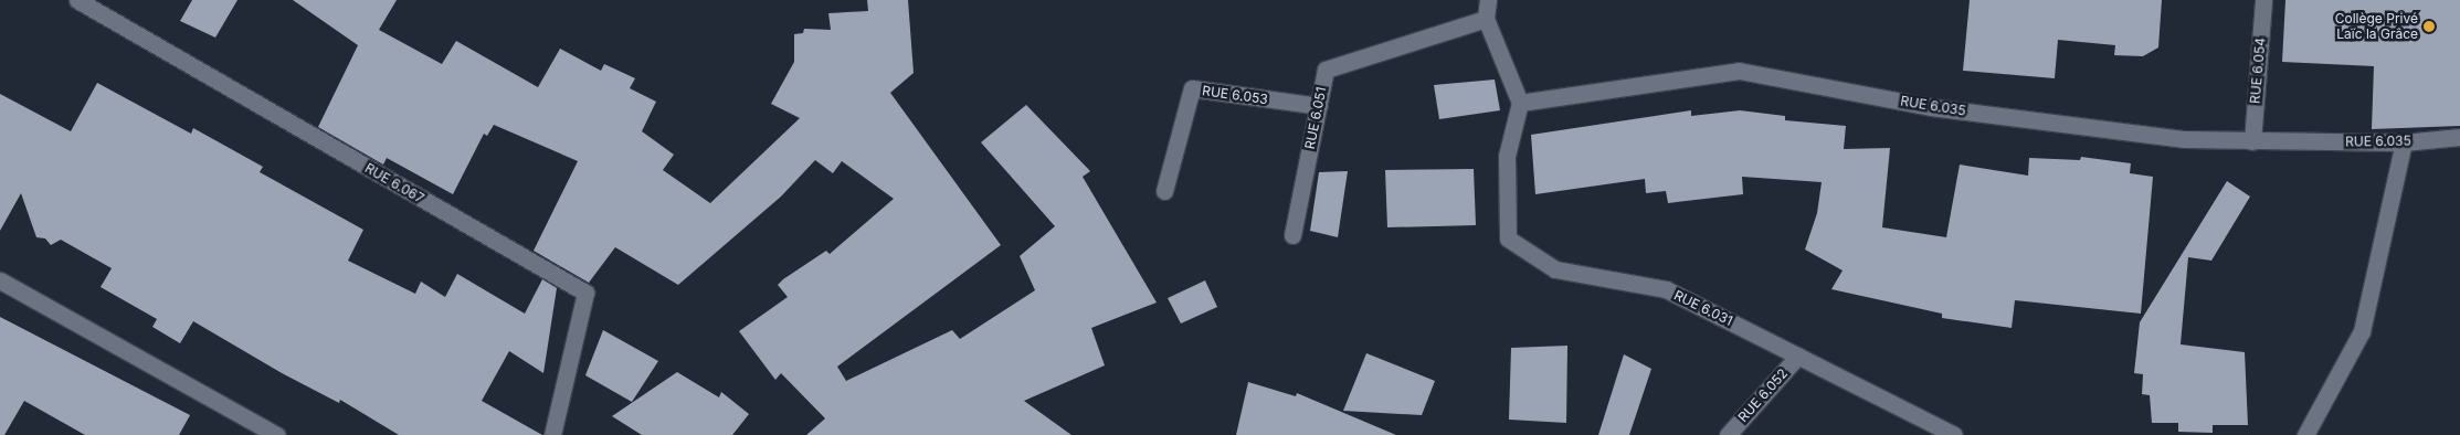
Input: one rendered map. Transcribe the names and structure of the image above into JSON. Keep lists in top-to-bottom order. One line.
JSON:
{"streets":{"street":["RUE 6.054","RUE 6.053","RUE 6.035","RUE 6.051","RUE 6.067","RUE 6.031","RUE 6.052"]},"crossings":[["RUE 6.054","RUE 6.035"],["RUE 6.053","RUE 6.051"],["RUE 6.035","RUE 6.031"],["RUE 6.031","RUE 6.052"]],"places":["Collège Privé Laïc la Grâce"]}
